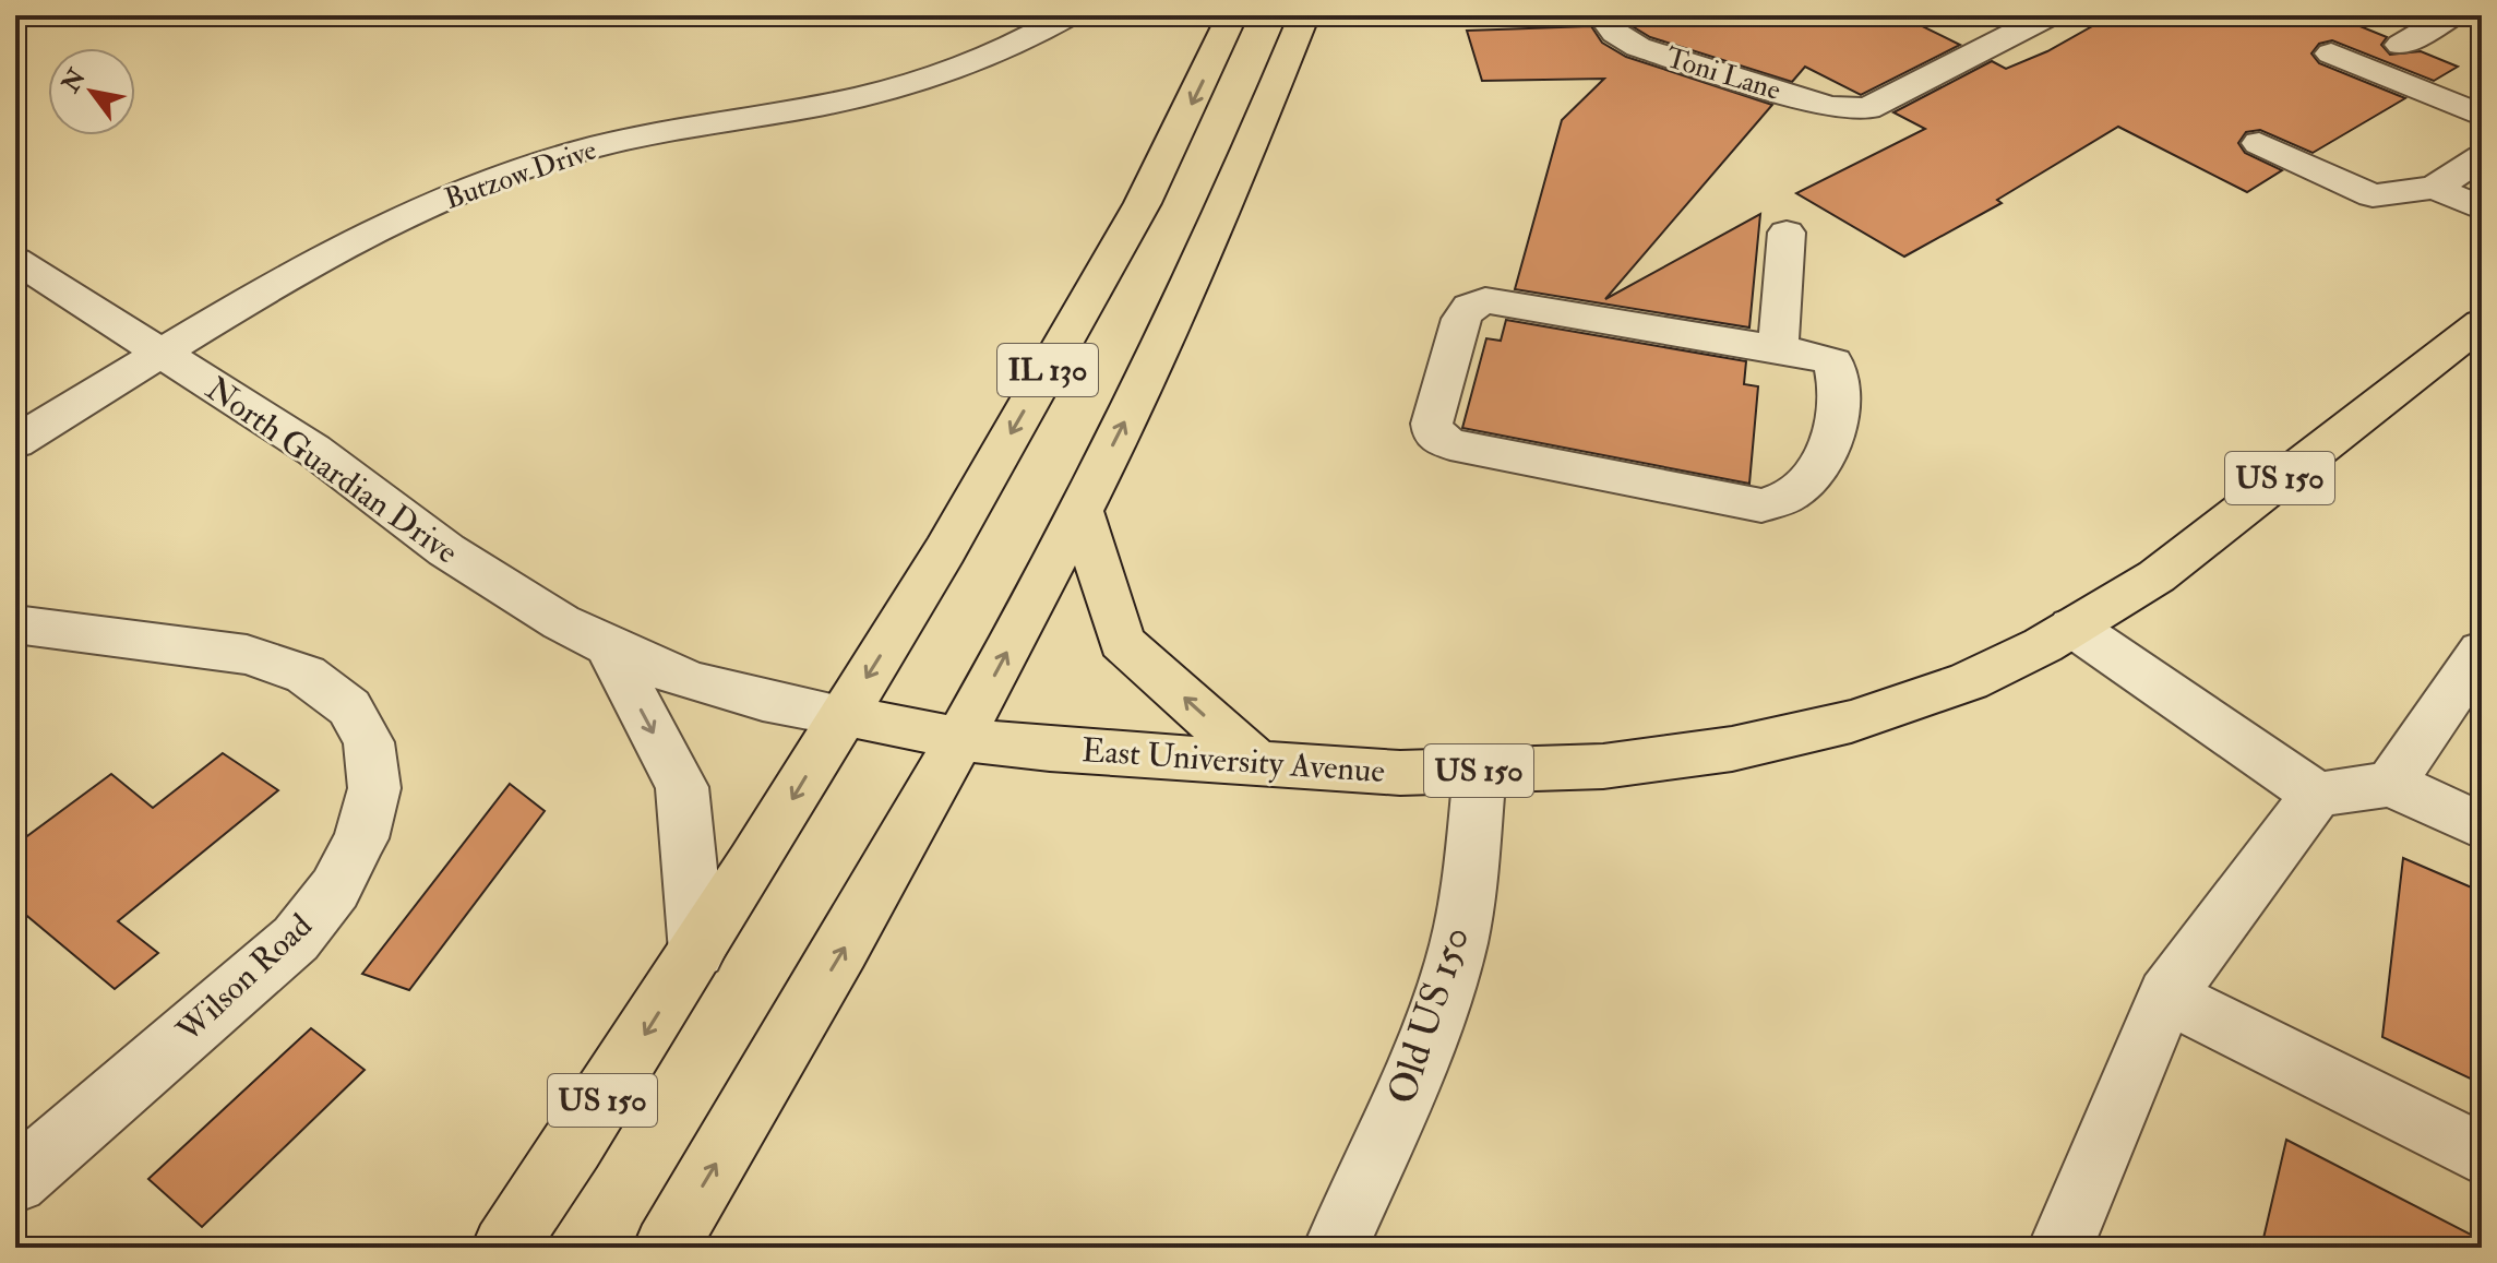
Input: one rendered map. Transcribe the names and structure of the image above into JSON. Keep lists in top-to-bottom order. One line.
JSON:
{"streets":{"main road":["IL 130","US 150","East University Avenue"],"street":["Toni Lane","Butzow Drive","North Guardian Drive","Wilson Road","Old US 150"]},"crossings":[["Butzow Drive","North Guardian Drive"],["IL 130","North Guardian Drive"],["IL 130","US 150"],["IL 130","East University Avenue"],["North Guardian Drive","US 150"],["North Guardian Drive","East University Avenue"],["US 150","East University Avenue"],["East University Avenue","Old US 150"]],"north":"top left"}
